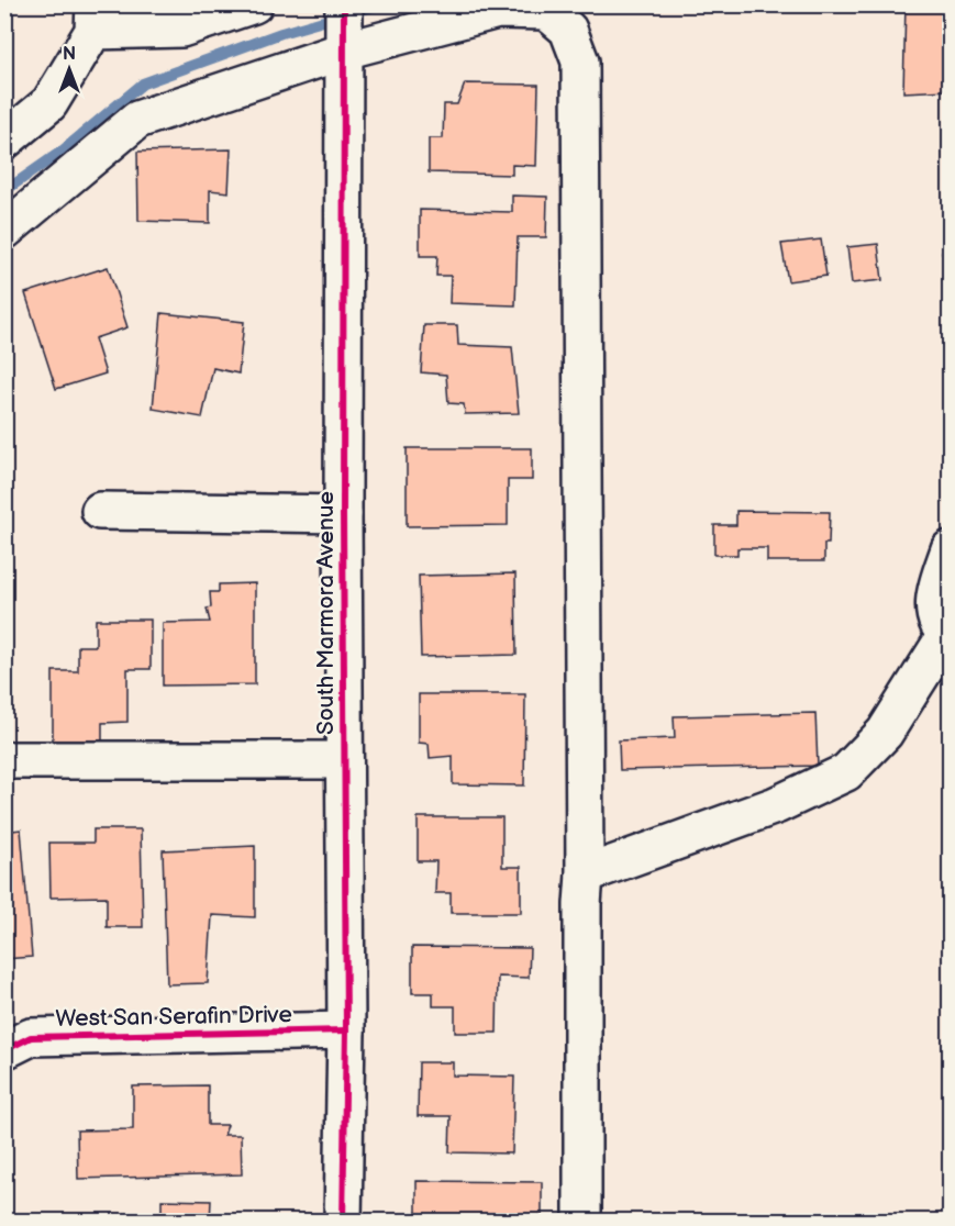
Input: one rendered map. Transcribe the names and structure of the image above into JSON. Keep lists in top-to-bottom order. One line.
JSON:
{"streets":{"street":["South Marmora Avenue","West San Serafin Drive"]},"crossings":[["South Marmora Avenue","West San Serafin Drive"]],"north":"top"}
